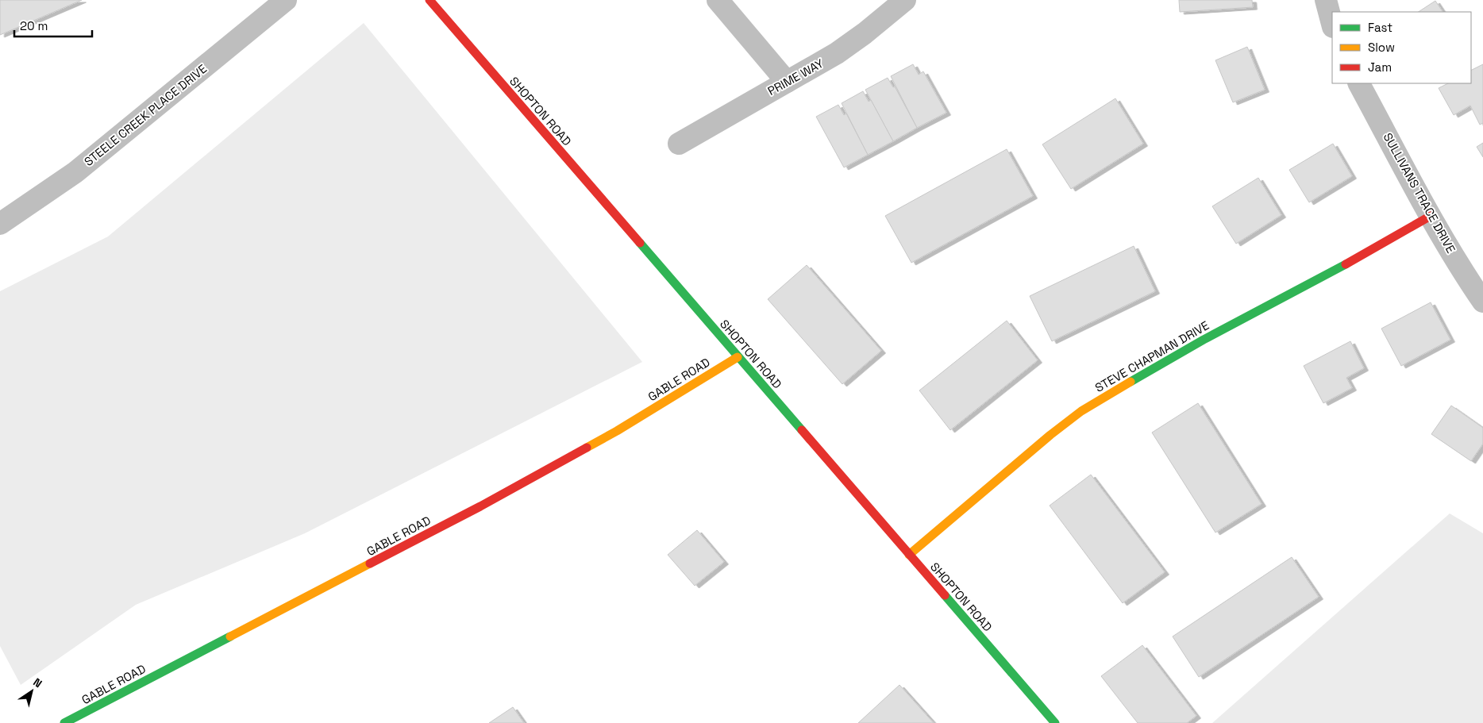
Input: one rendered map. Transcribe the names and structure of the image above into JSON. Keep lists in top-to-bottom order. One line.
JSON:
{"streets":{"street":["PRIME WAY","SHOPTON ROAD","STEELE CREEK PLACE DRIVE","SULLIVANS TRACE DRIVE","STEVE CHAPMAN DRIVE","GABLE ROAD"]},"crossings":[["SHOPTON ROAD","STEVE CHAPMAN DRIVE"],["SHOPTON ROAD","GABLE ROAD"],["SULLIVANS TRACE DRIVE","STEVE CHAPMAN DRIVE"]],"legend":["Fast","Slow","Jam"],"scale_bar":"20 m","north":"top right"}
